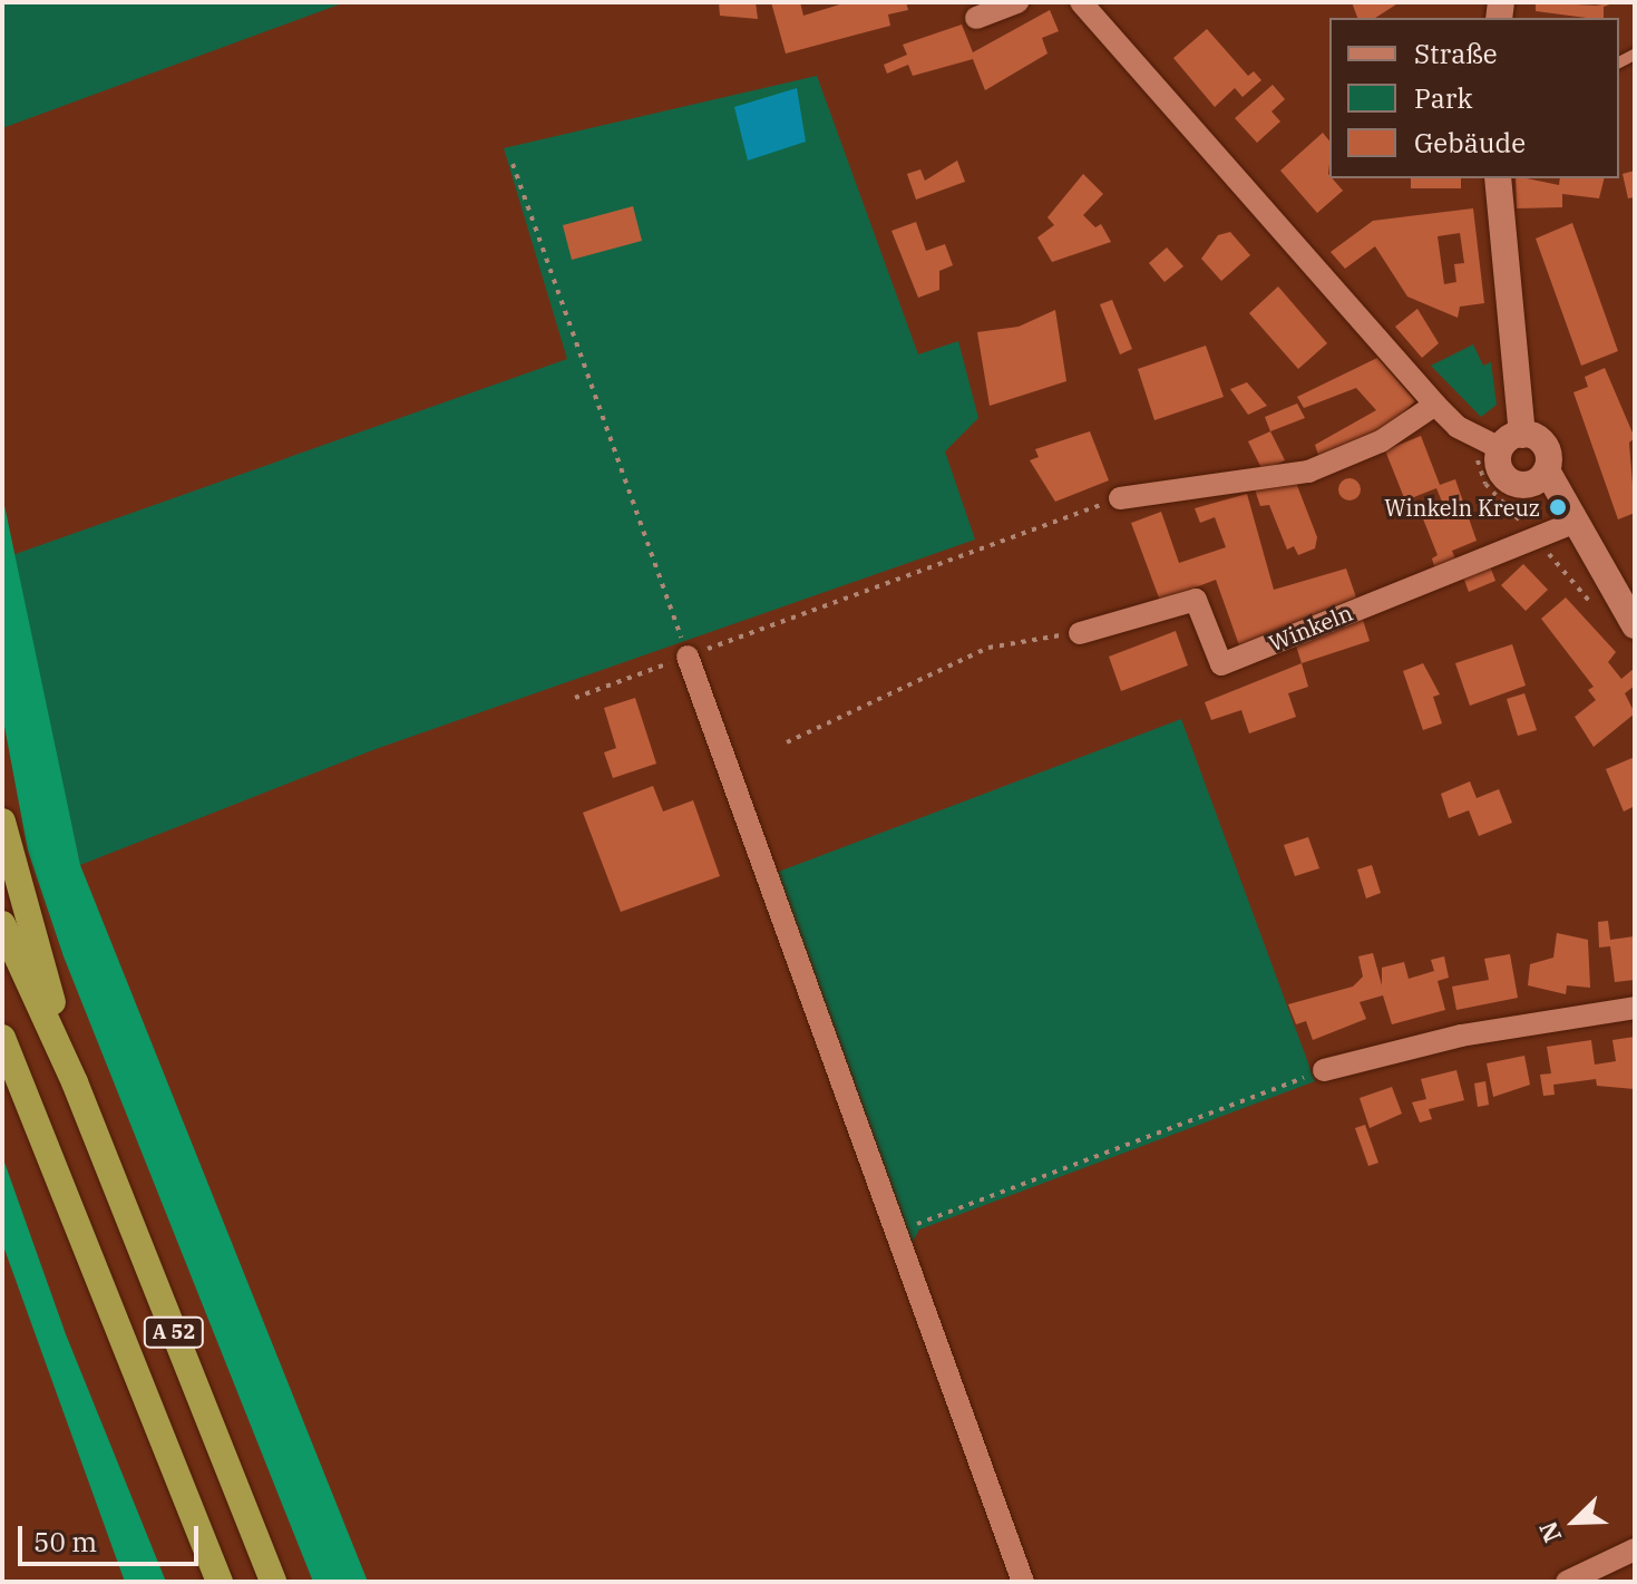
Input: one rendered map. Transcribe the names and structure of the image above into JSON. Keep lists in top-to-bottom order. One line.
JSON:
{"streets":{"highway":["A 52"],"street":["Winkeln"]},"places":["Winkeln Kreuz"],"legend":["Straße","Park","Gebäude"],"scale_bar":"50 m","north":"bottom left"}
